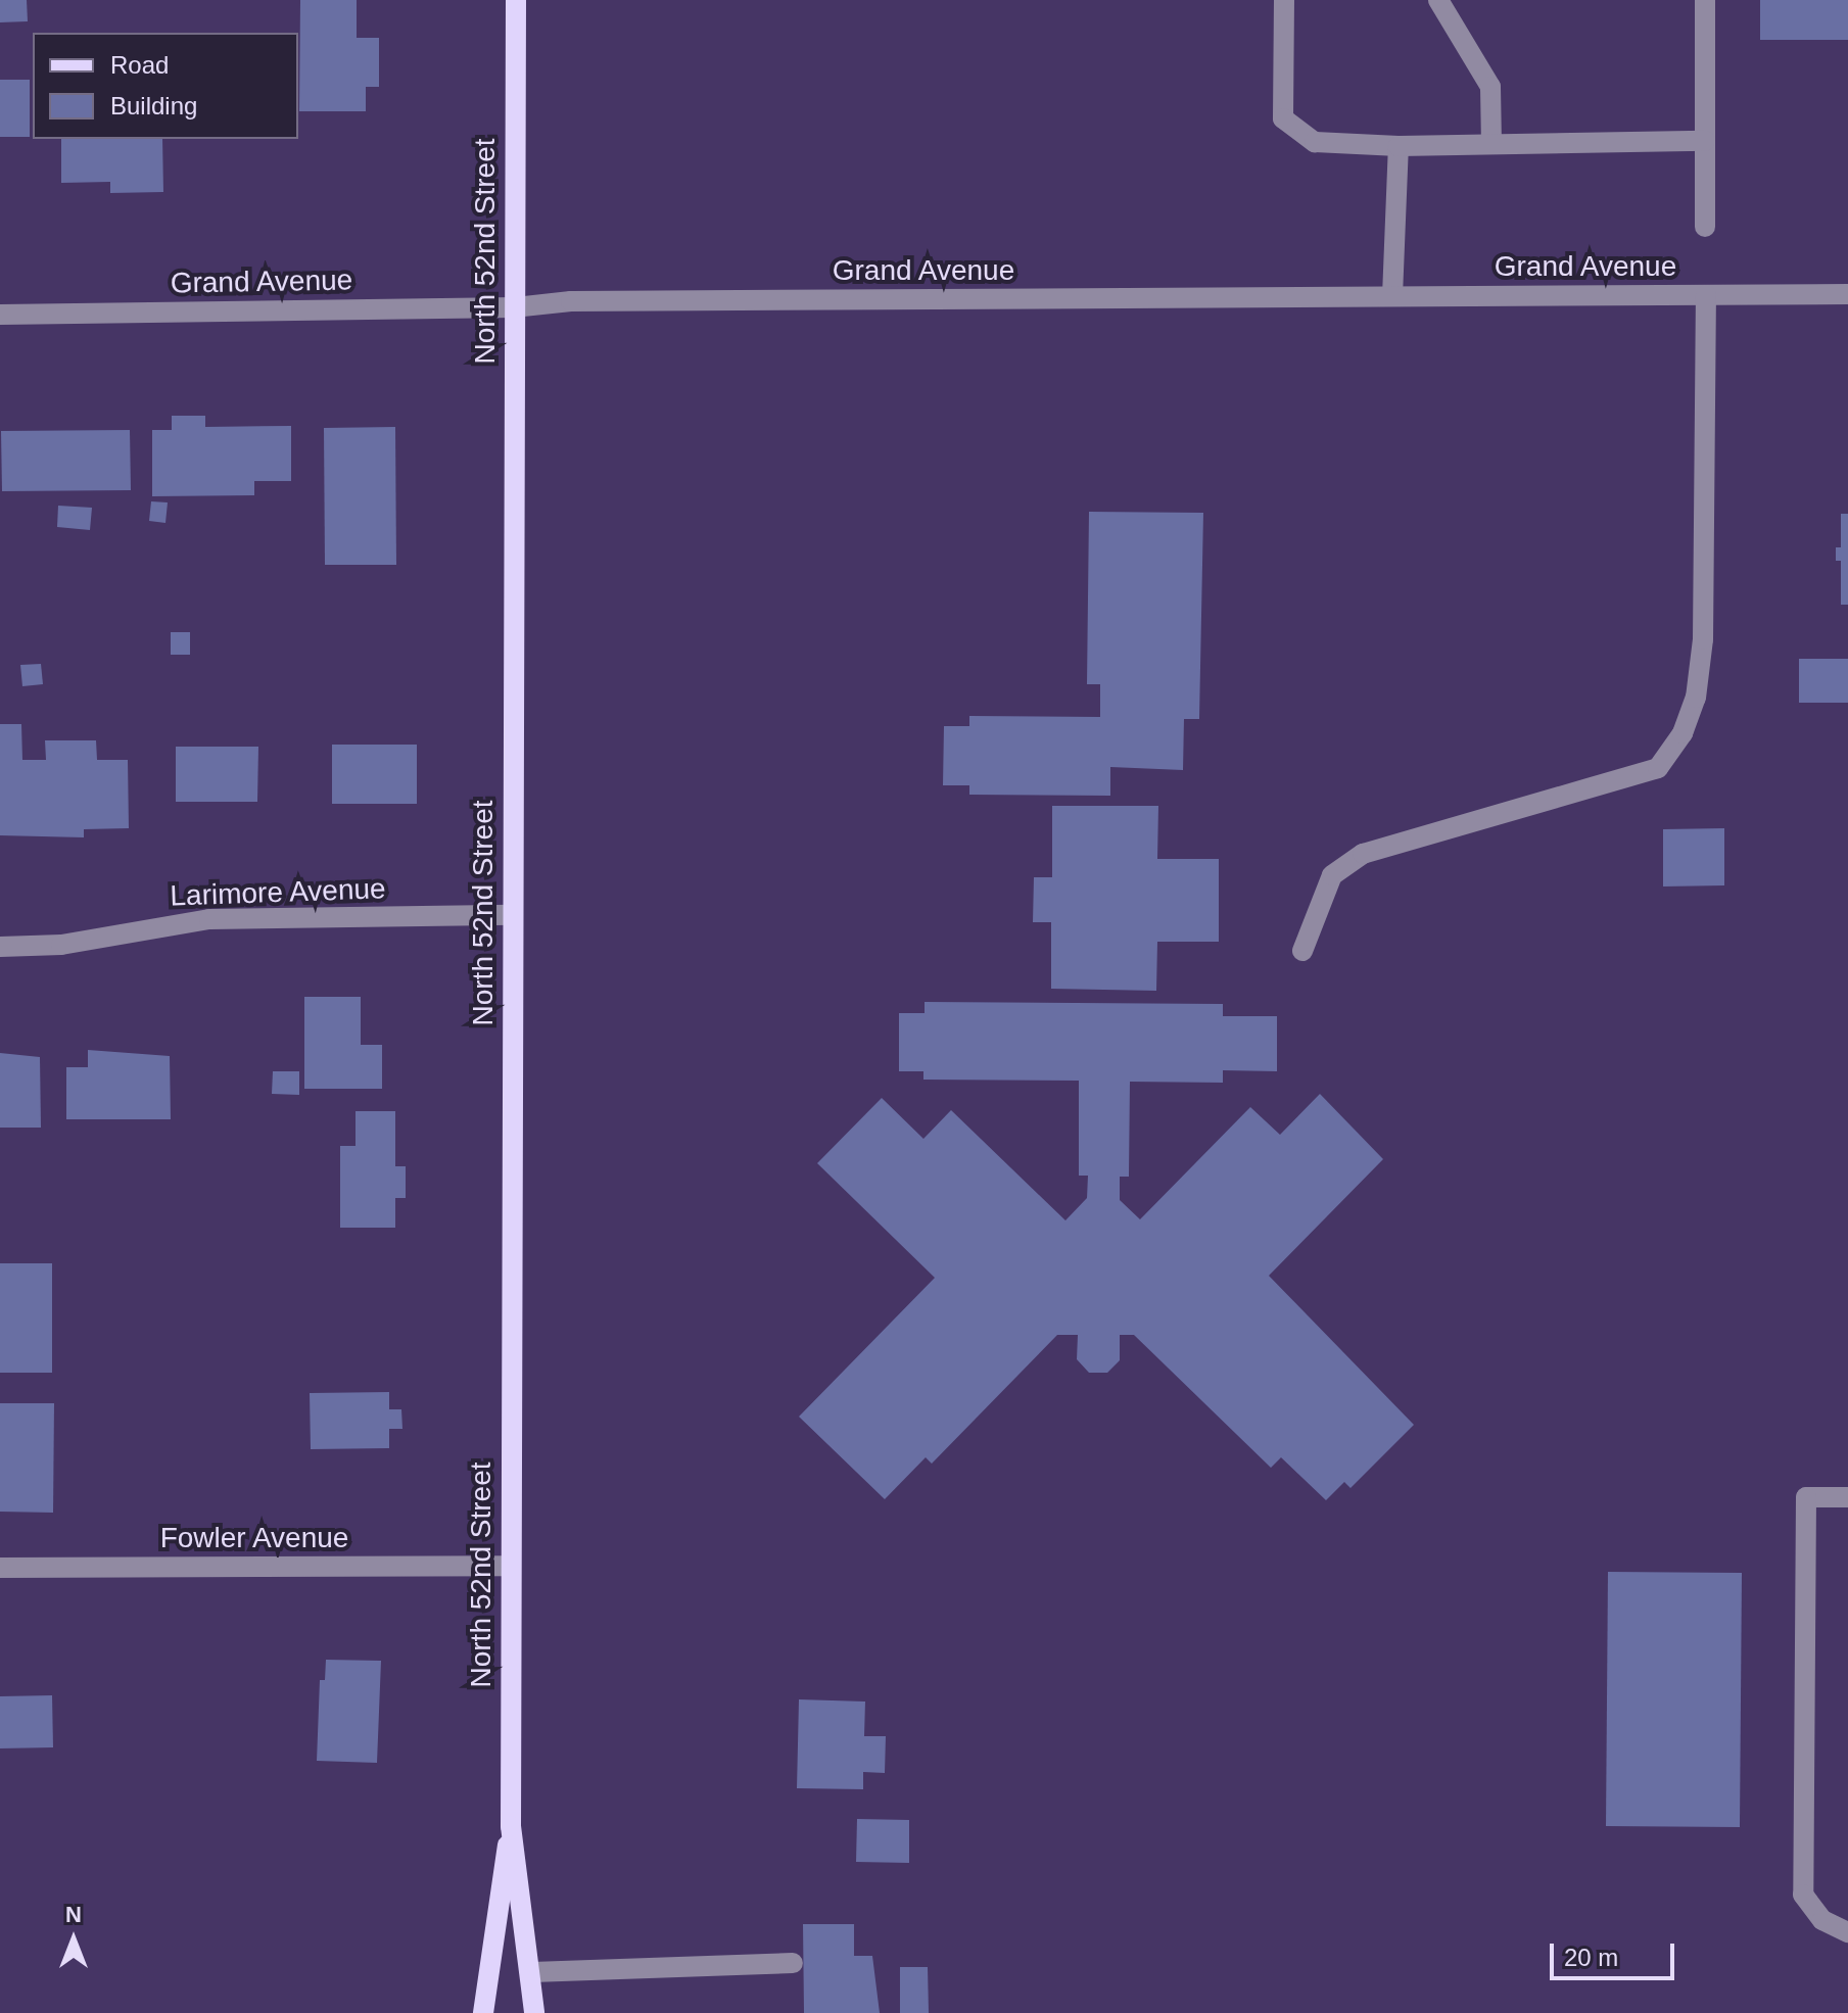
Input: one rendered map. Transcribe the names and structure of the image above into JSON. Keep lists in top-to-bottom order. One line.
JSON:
{"streets":{"main road":["North 52nd Street"],"street":["Grand Avenue","Larimore Avenue","Fowler Avenue"]},"crossings":[["North 52nd Street","Grand Avenue"],["North 52nd Street","Larimore Avenue"],["North 52nd Street","Fowler Avenue"]],"legend":["Road","Building"],"scale_bar":"20 m","north":"top"}
